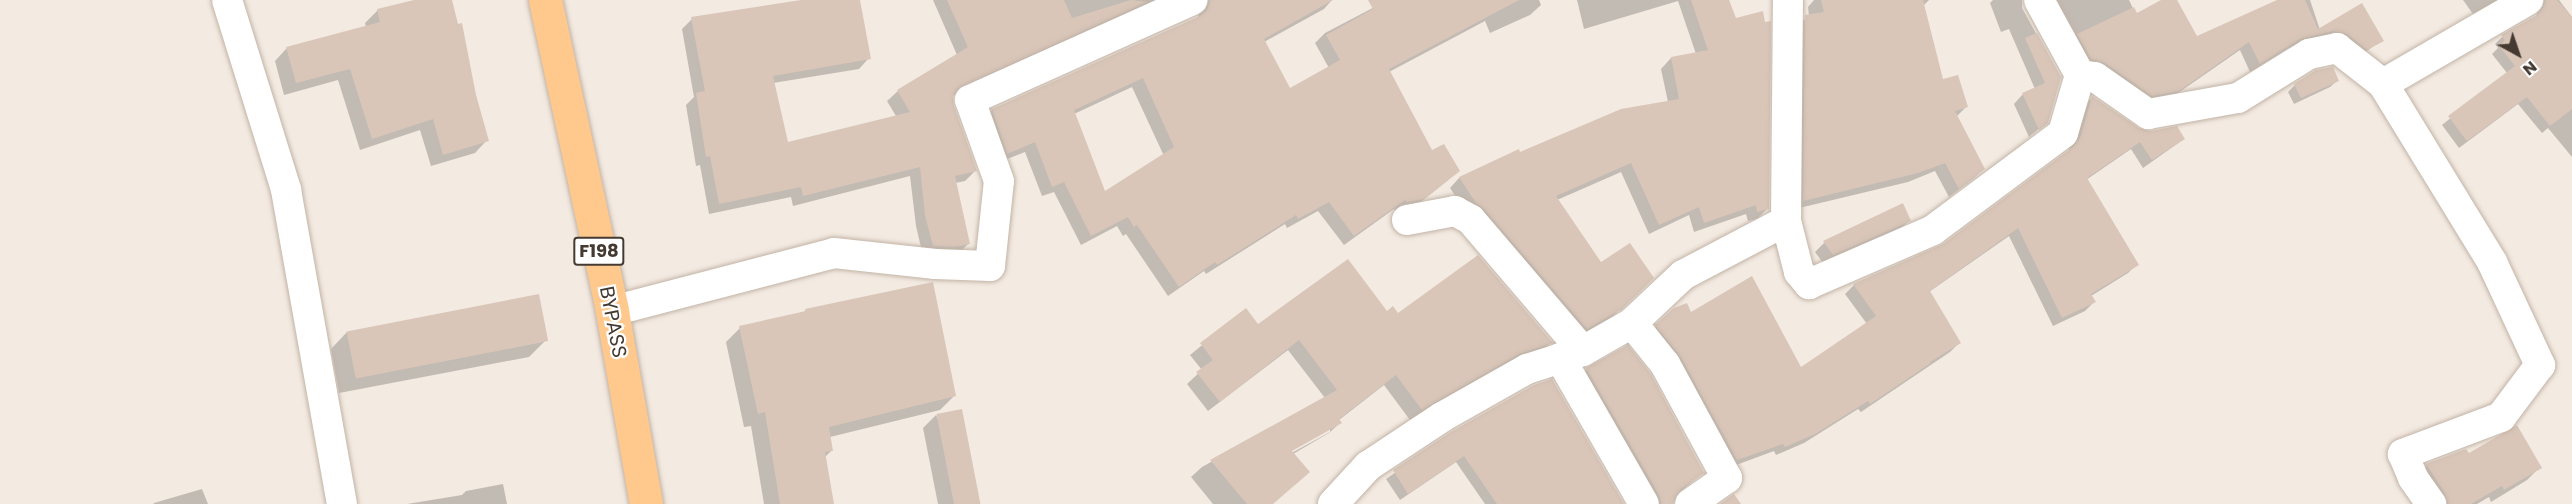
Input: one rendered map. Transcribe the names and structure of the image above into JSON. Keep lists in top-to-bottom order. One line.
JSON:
{"streets":{"main road":["F198","BYPASS"]},"north":"bottom right"}
